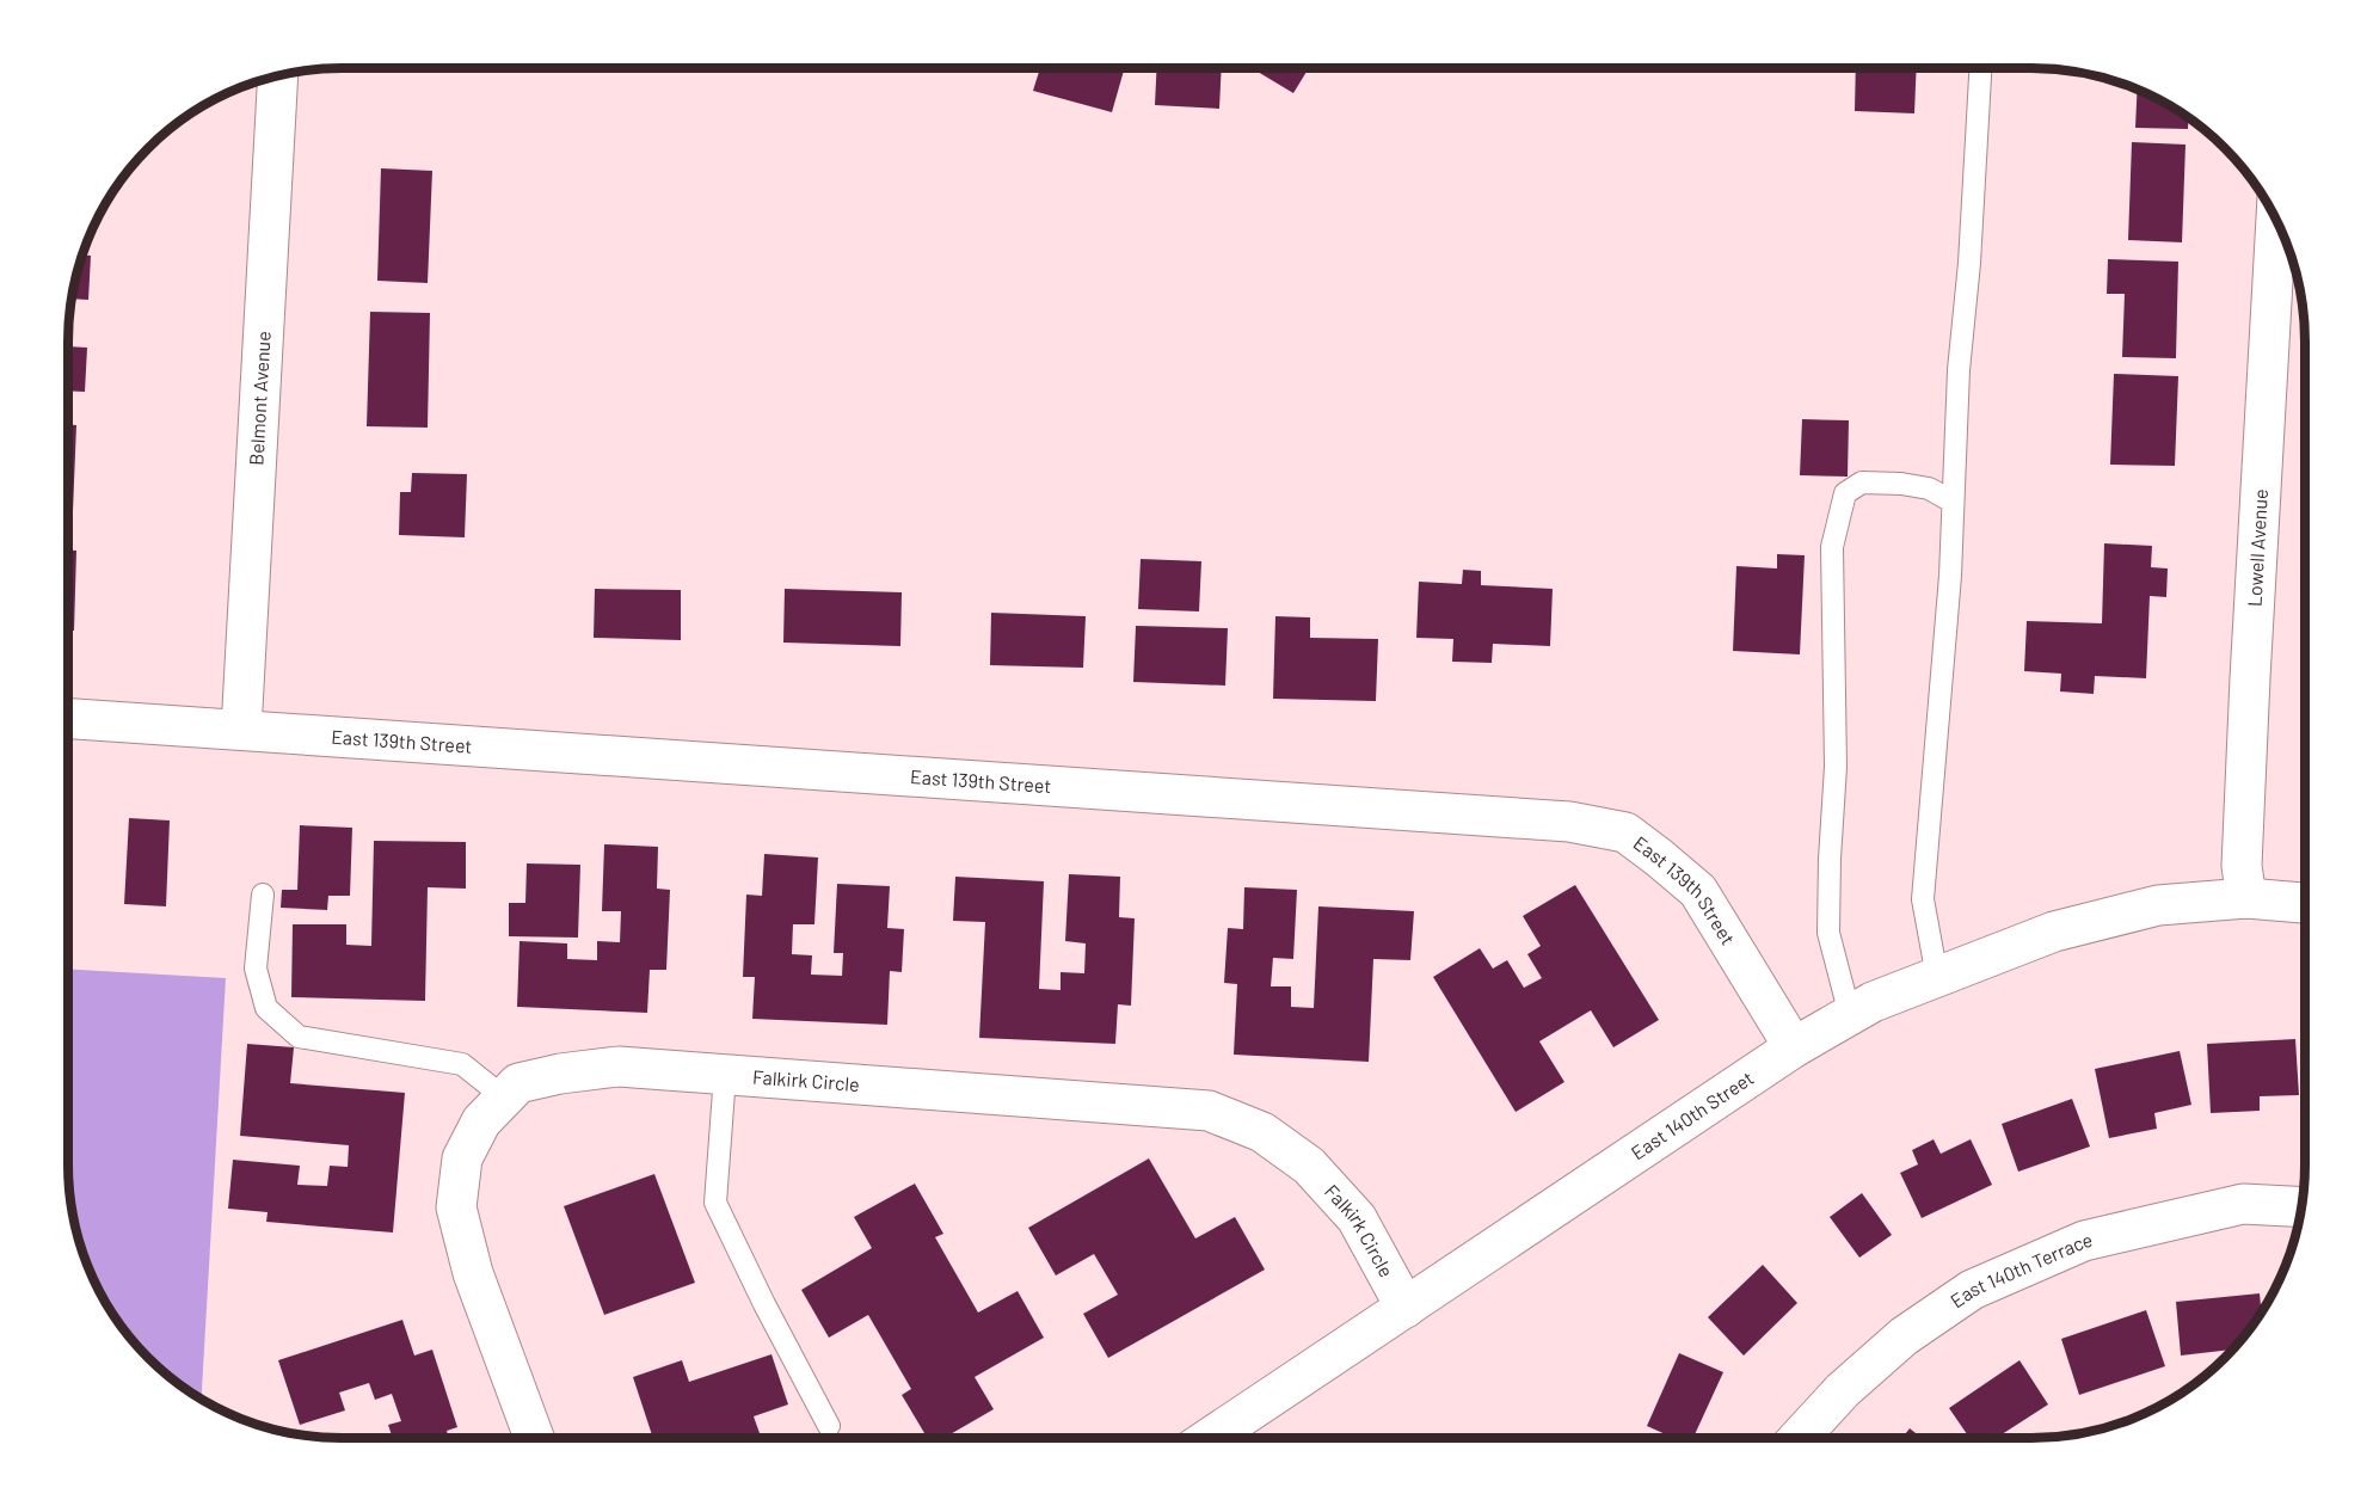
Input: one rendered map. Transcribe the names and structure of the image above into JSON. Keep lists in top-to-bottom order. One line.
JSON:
{"streets":{"street":["Belmont Avenue","Lowell Avenue","East 139th Street","Falkirk Circle","East 140th Street","East 140th Terrace"]},"crossings":[["Belmont Avenue","East 139th Street"],["Lowell Avenue","East 140th Street"],["East 139th Street","East 140th Street"],["Falkirk Circle","East 140th Street"]]}
